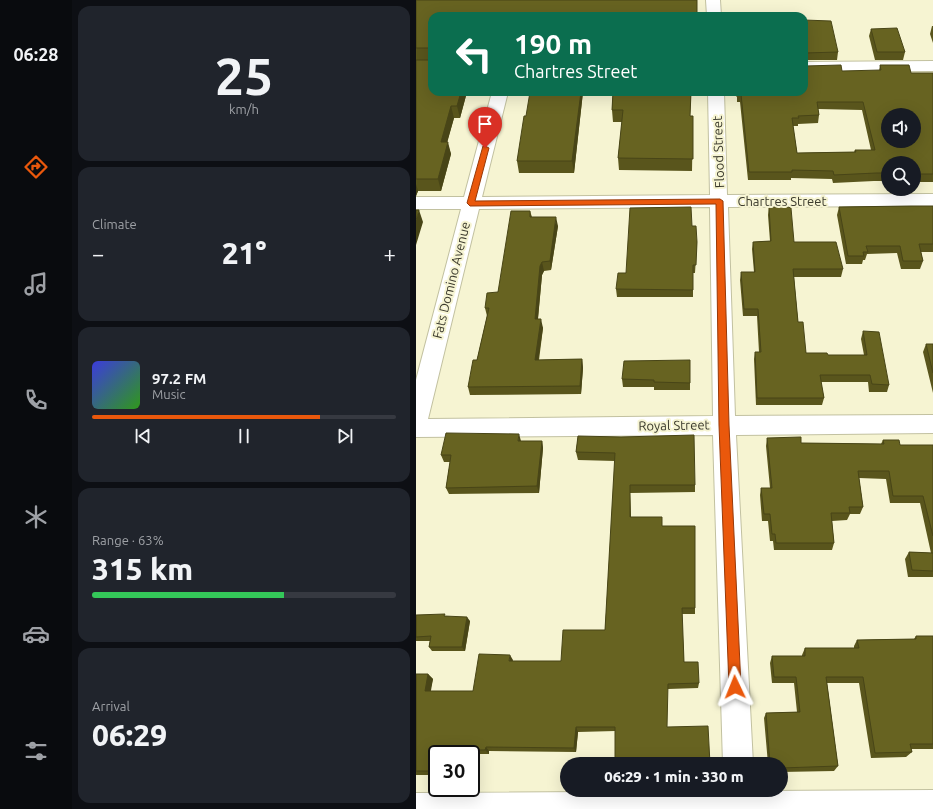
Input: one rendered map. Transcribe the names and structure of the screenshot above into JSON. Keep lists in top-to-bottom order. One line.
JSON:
{"streets":{"street":["Flood Street","Chartres Street","Fats Domino Avenue","Royal Street"]},"crossings":[["Flood Street","Chartres Street"],["Flood Street","Royal Street"],["Chartres Street","Fats Domino Avenue"]],"page":{"tabs":"06:28","tile":[["25","km/h"],"Climate",["Range · 63%","315 km"],["Arrival","06:29"]],"turn":["190 m","Chartres Street"],"heat":["−","21°","+"],"song":["97.2 FM","Music"],"limit":"30","trip":"06:29 · 1 min · 330 m"}}
